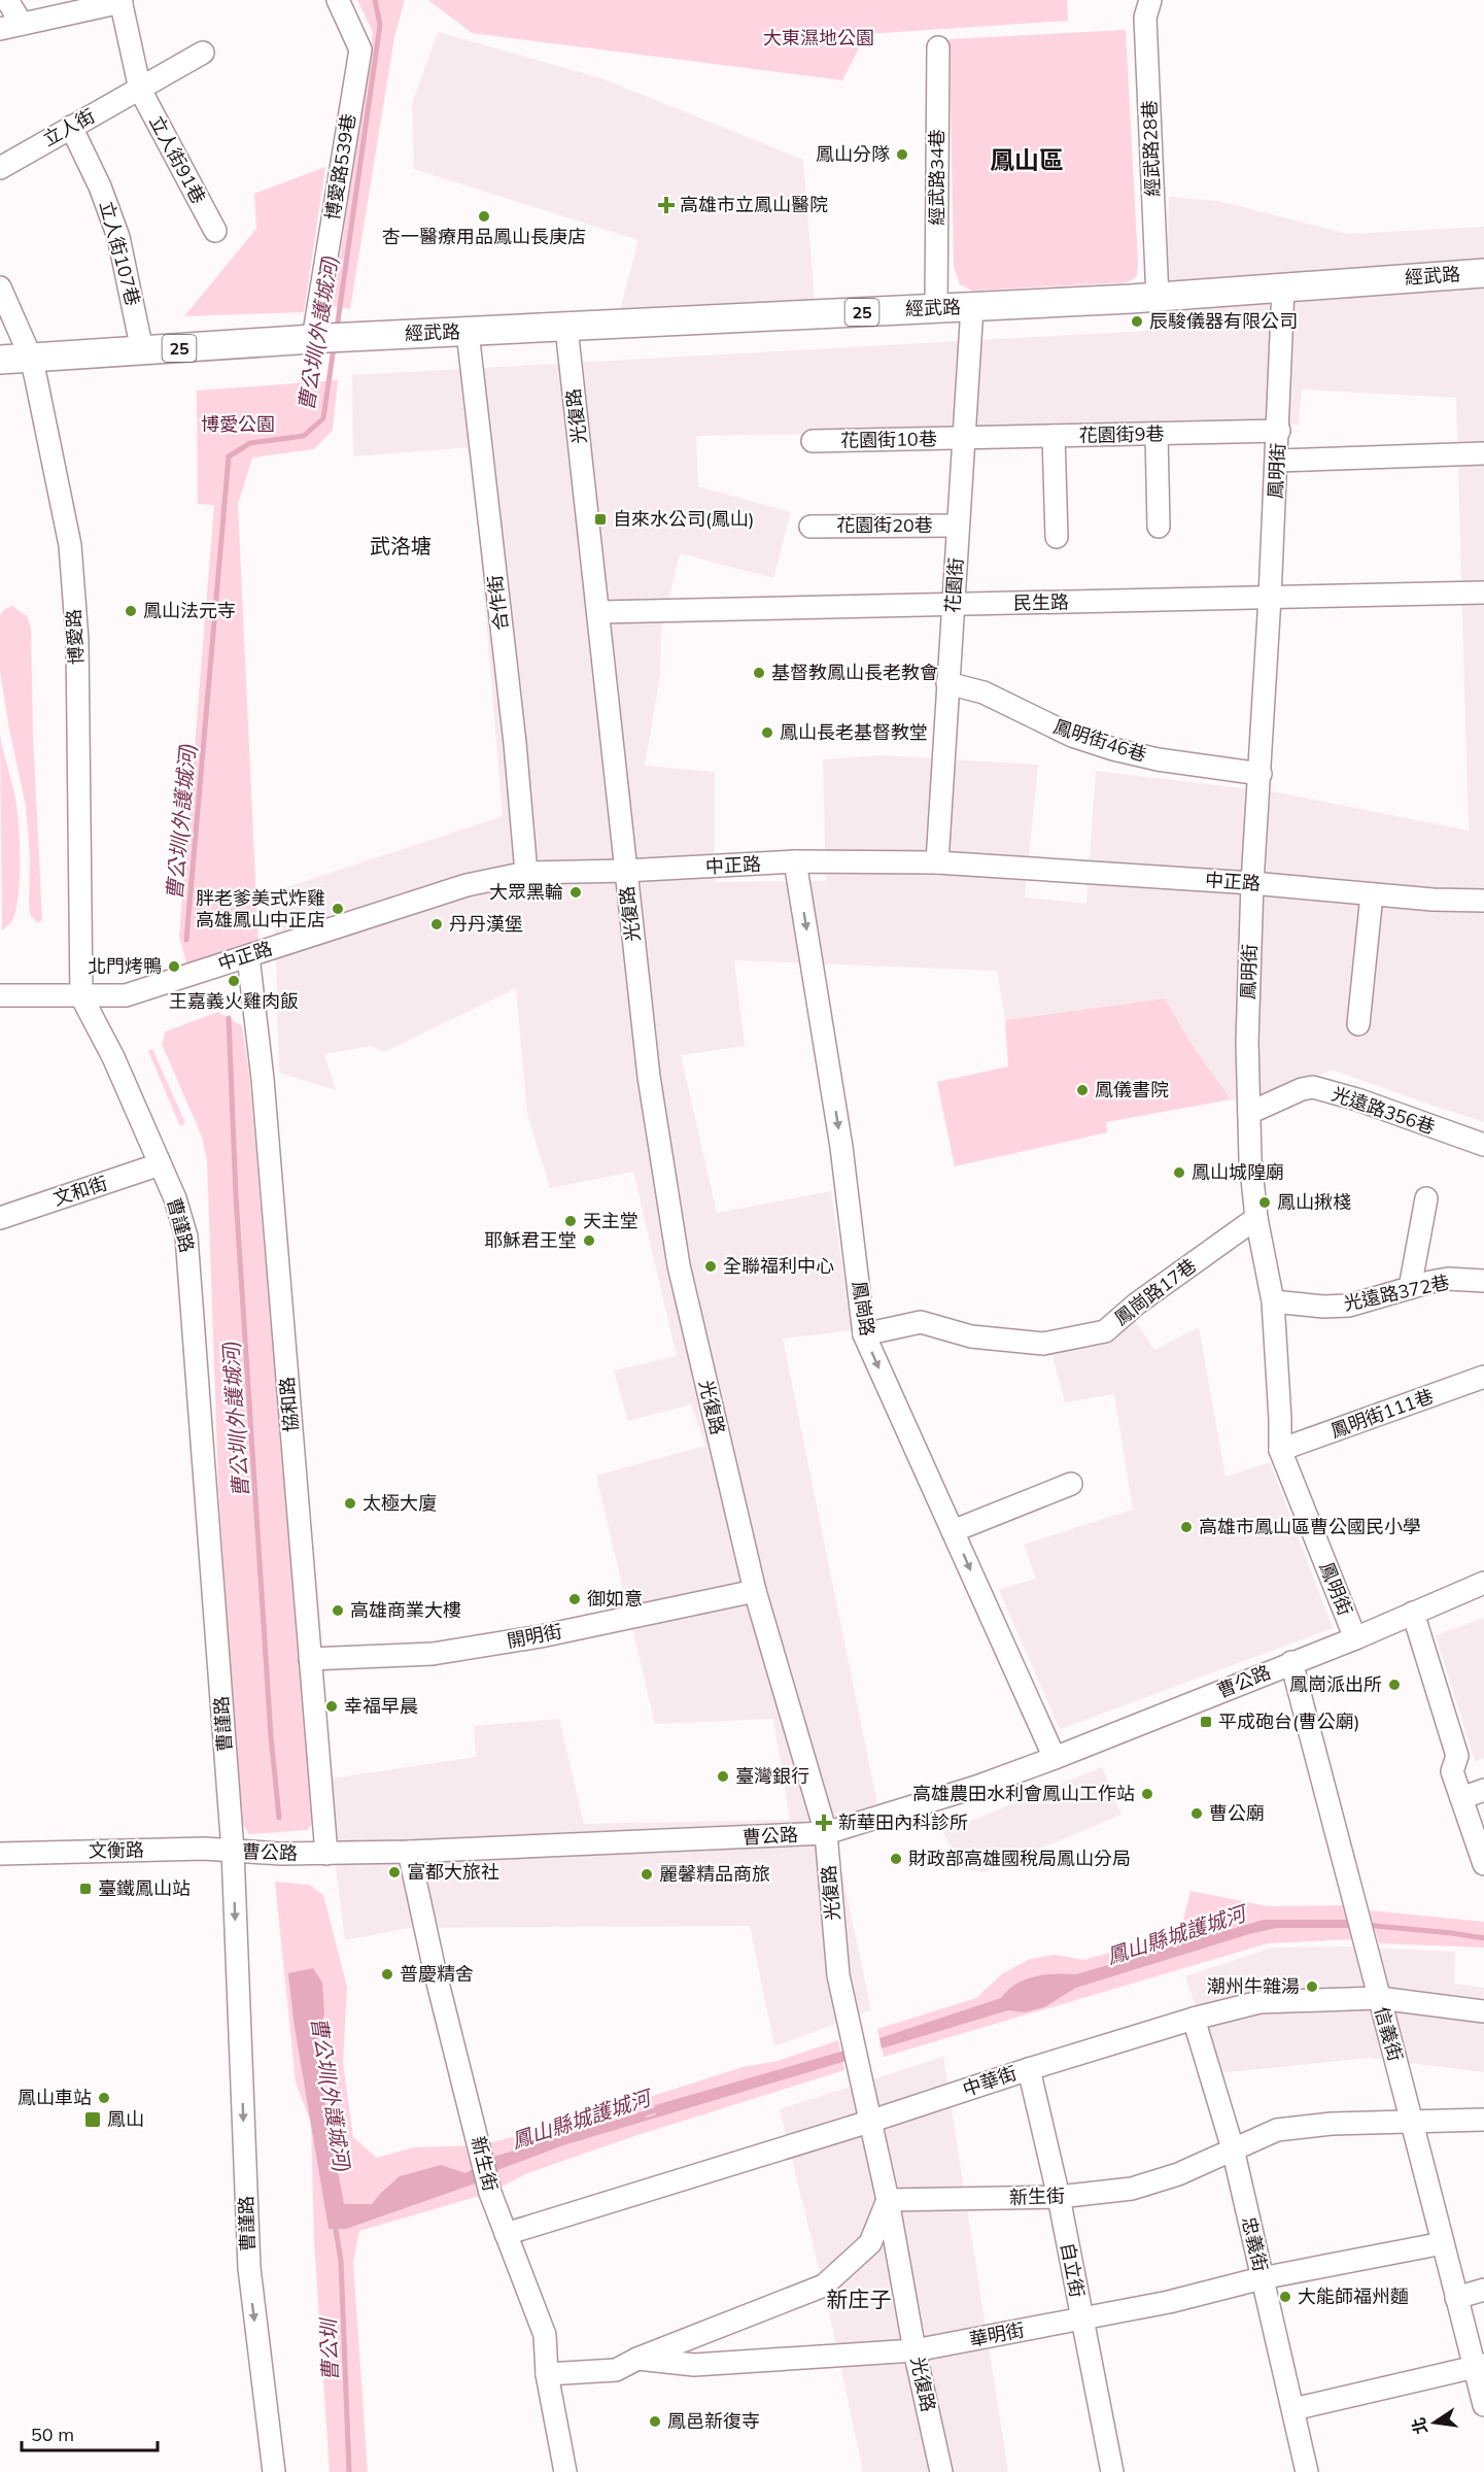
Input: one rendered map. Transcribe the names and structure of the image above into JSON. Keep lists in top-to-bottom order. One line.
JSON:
{"streets":{"main road":["經武路","25"],"street":["立人街","經武路28巷","立人街91巷","博愛路539巷","經武路34巷","立人街107巷","光復路","花園街9巷","花園街10巷","鳳明街","花園街20巷","花園街","合作街","民生路","博愛路","鳳明街46巷","中正路","光遠路356巷","文和街","曹謹路","鳳崗路17巷","光遠路372巷","鳳崗路","協和路","鳳明街111巷","開明街","曹公路","文衡路","信義街","中華街","新生街","忠義街","自立街","華明街"]},"crossings":[["立人街","立人街91巷"],["立人街","立人街107巷"],["經武路28巷","經武路"],["博愛路539巷","經武路"],["經武路34巷","經武路"],["立人街107巷","經武路"],["經武路","光復路"],["經武路","鳳明街"],["經武路","花園街"],["經武路","合作街"],["經武路","博愛路"],["光復路","民生路"],["光復路","中正路"],["光復路","開明街"],["光復路","曹公路"],["光復路","中華街"],["光復路","新生街"],["光復路","華明街"],["花園街9巷","花園街10巷"],["花園街9巷","鳳明街"],["花園街9巷","花園街"],["花園街10巷","花園街"],["鳳明街","民生路"],["鳳明街","鳳明街46巷"],["鳳明街","中正路"],["鳳明街","光遠路356巷"],["鳳明街","鳳崗路17巷"],["鳳明街","光遠路372巷"],["鳳明街","鳳明街111巷"],["鳳明街","曹公路"],["花園街20巷","花園街"],["花園街","民生路"],["花園街","鳳明街46巷"],["花園街","中正路"],["合作街","中正路"],["博愛路","中正路"],["博愛路","曹謹路"],["中正路","曹謹路"],["中正路","鳳崗路"],["中正路","協和路"],["文和街","曹謹路"],["曹謹路","曹公路"],["曹謹路","文衡路"],["鳳崗路17巷","鳳崗路"],["鳳崗路","曹公路"],["協和路","開明街"],["協和路","曹公路"],["曹公路","文衡路"],["曹公路","信義街"],["曹公路","新生街"],["信義街","中華街"],["信義街","新生街"],["信義街","華明街"],["中華街","新生街"],["中華街","忠義街"],["中華街","自立街"],["新生街","忠義街"],["新生街","自立街"],["新生街","華明街"],["忠義街","華明街"],["自立街","華明街"]],"one_way":["曹謹路","鳳崗路"],"districts":["鳳山區","武洛塘","新庄子"],"water":["曹公圳(外護城河)","鳳山縣城護城河","曹公圳"],"parks":["大東濕地公園","博愛公園"],"places":{"other":["鳳山分隊","杏一醫療用品鳳山長庚店","辰駿儀器有限公司","鳳山法元寺","基督教鳳山長老教會","鳳山長老基督教堂","大眾黑輪","胖老爹美式炸雞 高雄鳳山中正店","丹丹漢堡","北門烤鴨","王嘉義火雞肉飯","鳳儀書院","鳳山城隍廟","鳳山揪棧","天主堂","耶穌君王堂","全聯福利中心","太極大廈","高雄市鳳山區曹公國民小學","御如意","高雄商業大樓","鳳崗派出所","幸福早晨","臺灣銀行","高雄農田水利會鳳山工作站","曹公廟","財政部高雄國稅局鳳山分局","富都大旅社","麗馨精品商旅","普慶精舍","潮州牛雜湯","鳳山車站","大能師福州麵","鳳邑新復寺"],"health":["高雄市立鳳山醫院","新華田內科診所"],"transit":["自來水公司(鳳山)","平成砲台(曹公廟)","臺鐵鳳山站","鳳山"]},"scale_bar":"50 m","north":"left"}
